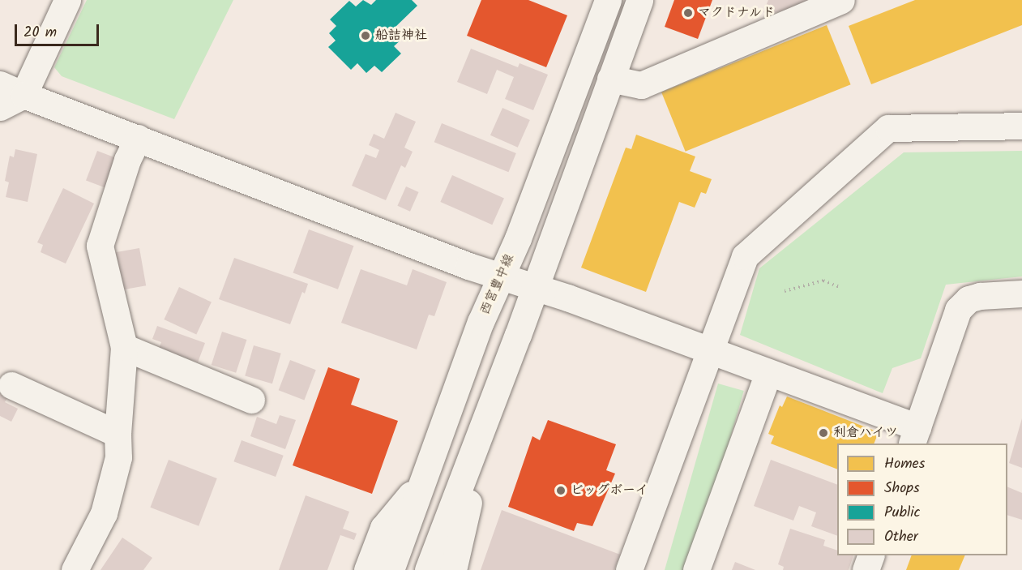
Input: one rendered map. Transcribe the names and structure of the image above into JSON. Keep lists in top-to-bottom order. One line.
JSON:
{"streets":{"street":["西宮豊中線"]},"places":["マクドナルド","船詰神社","利倉ハイツ","ビッグボーイ"],"legend":["Homes","Shops","Public","Other"],"scale_bar":"20 m"}
